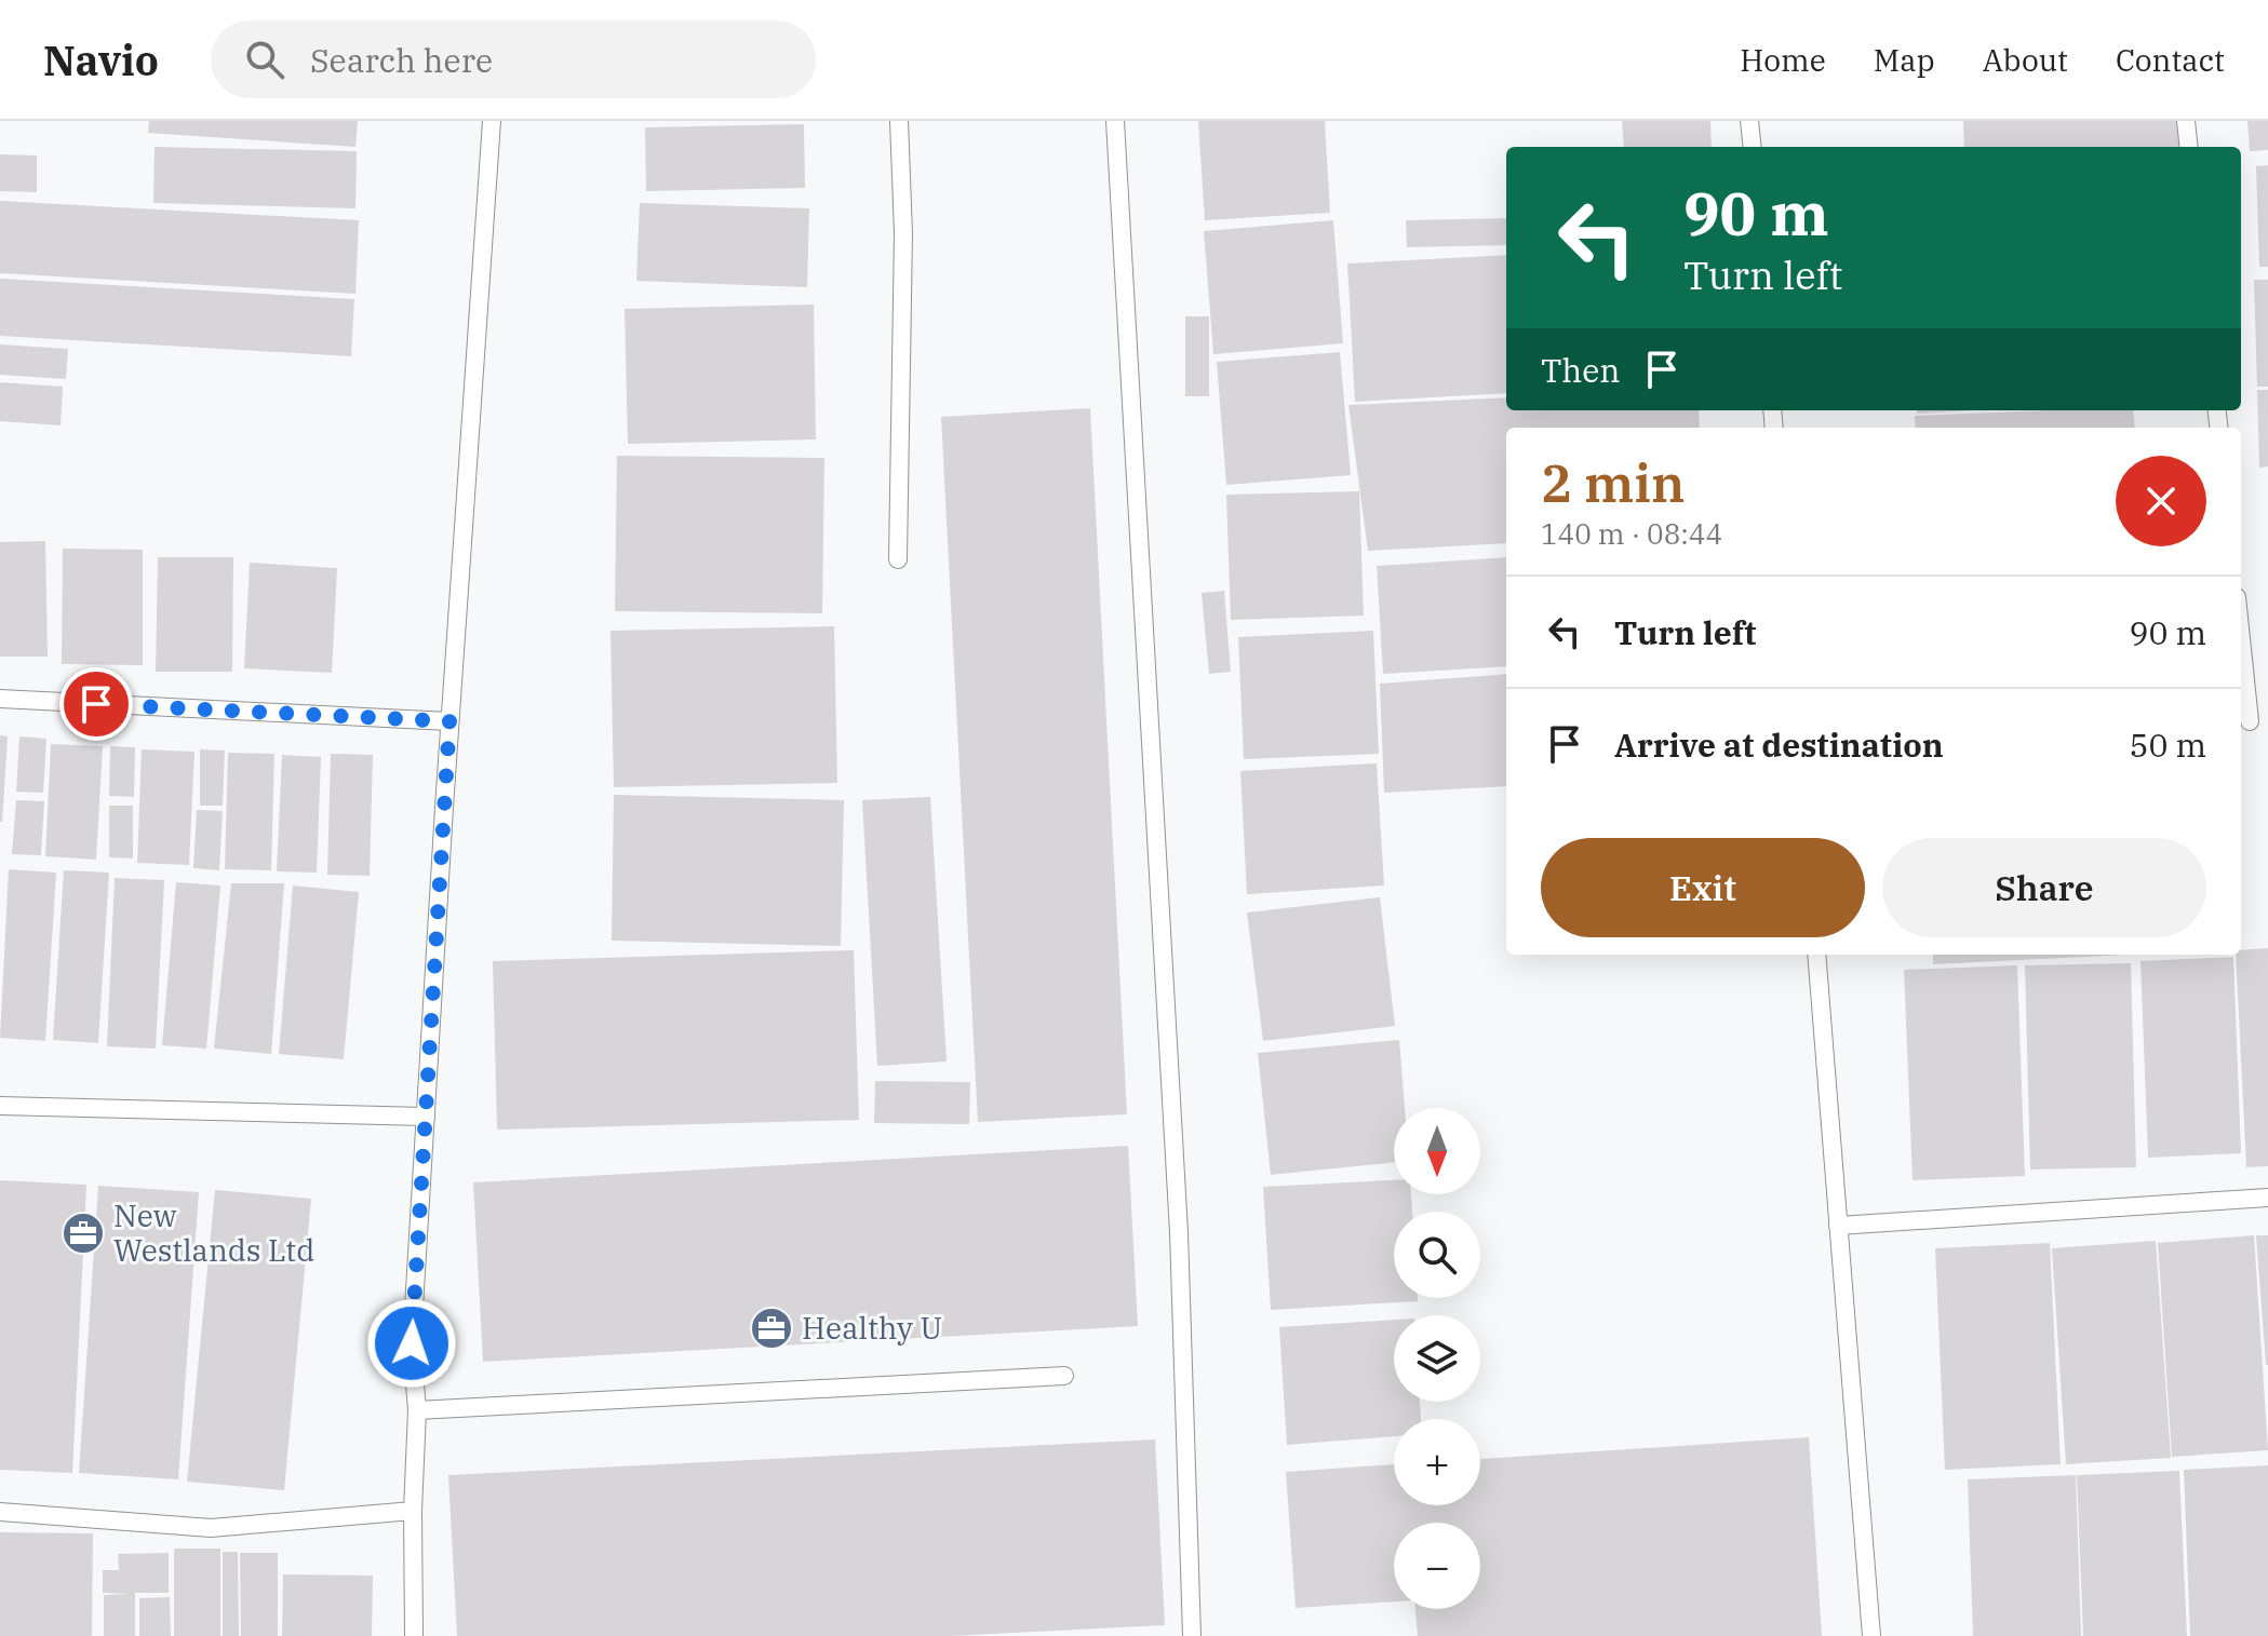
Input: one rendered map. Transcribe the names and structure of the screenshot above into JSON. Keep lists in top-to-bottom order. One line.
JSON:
{"places":{"office":["New Westlands Ltd","Healthy U"]},"north":"bottom","page":{"header":"Navio","search":"Search here","nav":["Home","Map","About","Contact"],"turn":["90 m","Turn left"],"then":"Then","heading":["2 min","140 m · 08:44"],"list":[{"name":"Turn left","value":"90 m"},{"name":"Arrive at destination","value":"50 m"}],"buttons":["Exit","Share"],"map_buttons":["+","−"]}}
